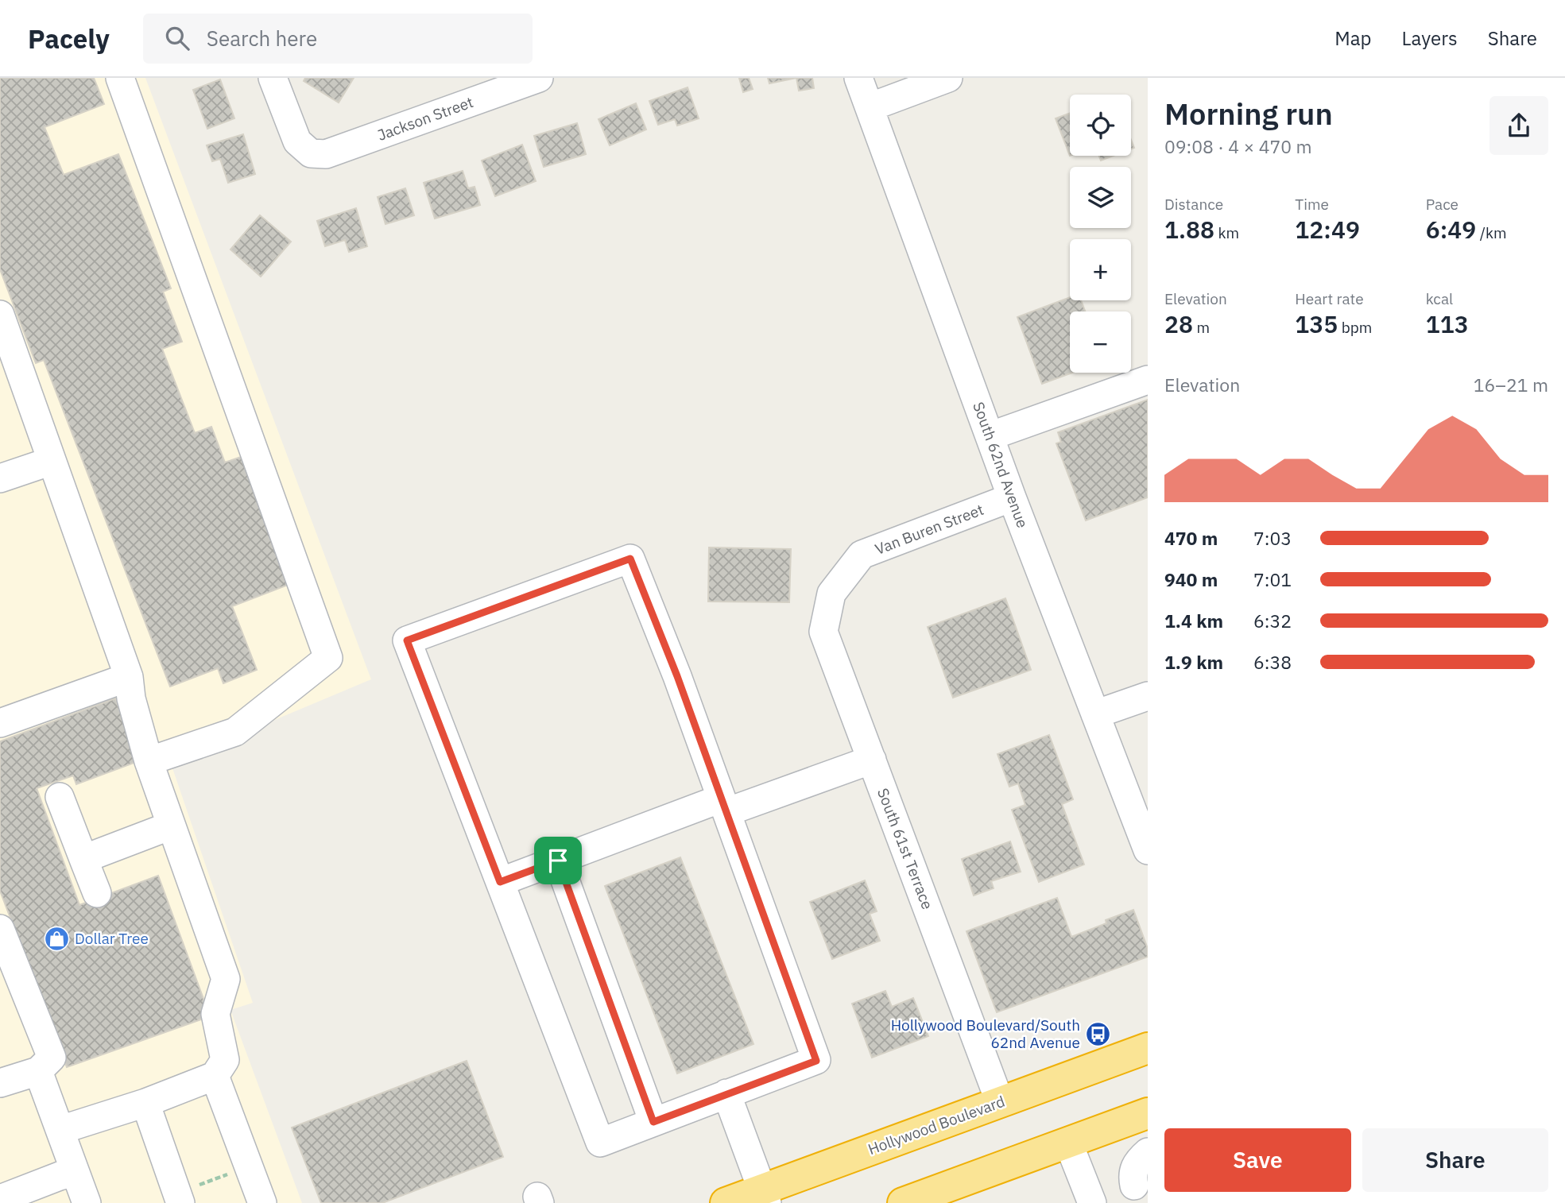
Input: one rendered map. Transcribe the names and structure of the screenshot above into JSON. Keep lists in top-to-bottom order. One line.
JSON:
{"streets":{"highway":["Hollywood Boulevard"],"street":["Jackson Street","South 62nd Avenue","Van Buren Street","South 61st Terrace"]},"crossings":[["South 62nd Avenue","Van Buren Street"],["Van Buren Street","South 61st Terrace"],["South 61st Terrace","Hollywood Boulevard"]],"places":{"shop":["Dollar Tree"],"bus stop":["Hollywood Boulevard/South 62nd Avenue"]},"page":{"header":"Pacely","search":"Search here","nav":["Map","Layers","Share"],"heading":["Morning run","09:08 · 4 × 470 m"],"map_buttons":["+","−"],"stats":[["Distance","1.88 km"],["Time","12:49"],["Pace","6:49 /km"],["Elevation","28 m"],["Heart rate","135 bpm"],["kcal","113"]],"chart":["Elevation","16–21 m"],"list":[{"name":"470 m","note":"7:03"},{"name":"940 m","note":"7:01"},{"name":"1.4 km","note":"6:32"},{"name":"1.9 km","note":"6:38"}],"buttons":["Save","Share"]}}
